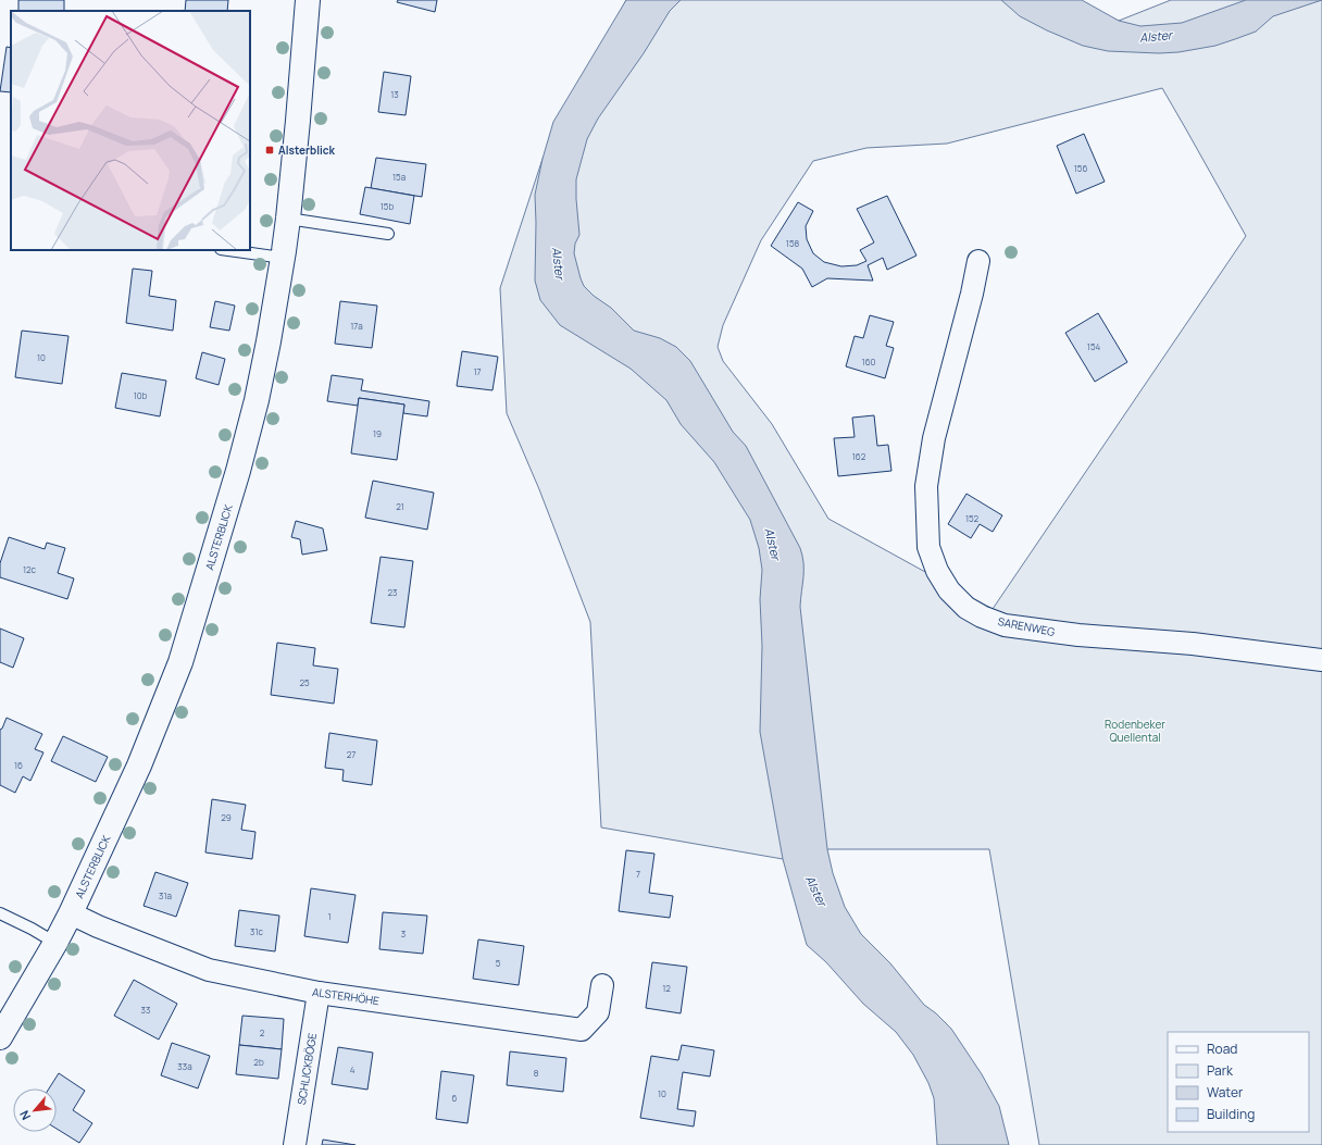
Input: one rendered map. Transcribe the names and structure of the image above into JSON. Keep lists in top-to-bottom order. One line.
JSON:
{"streets":{"street":["ALSTERBLICK","SARENWEG","ALSTERHÖHE","SCHLICKBÖGE"]},"crossings":[["ALSTERBLICK","ALSTERHÖHE"],["ALSTERHÖHE","SCHLICKBÖGE"]],"water":["Alster"],"parks":["Rodenbeker Quellental"],"places":{"transit":["Alsterblick"]},"house_numbers":["13","156","15a","15b","158","17a","154","10","160","17","10b","19","162","21","152","12c","23","25","27","16","29","7","31a","1","31c","3","5","12","33","2","2b","33a","4","8","10","6"],"legend":["Road","Park","Water","Building"],"north":"bottom left"}
